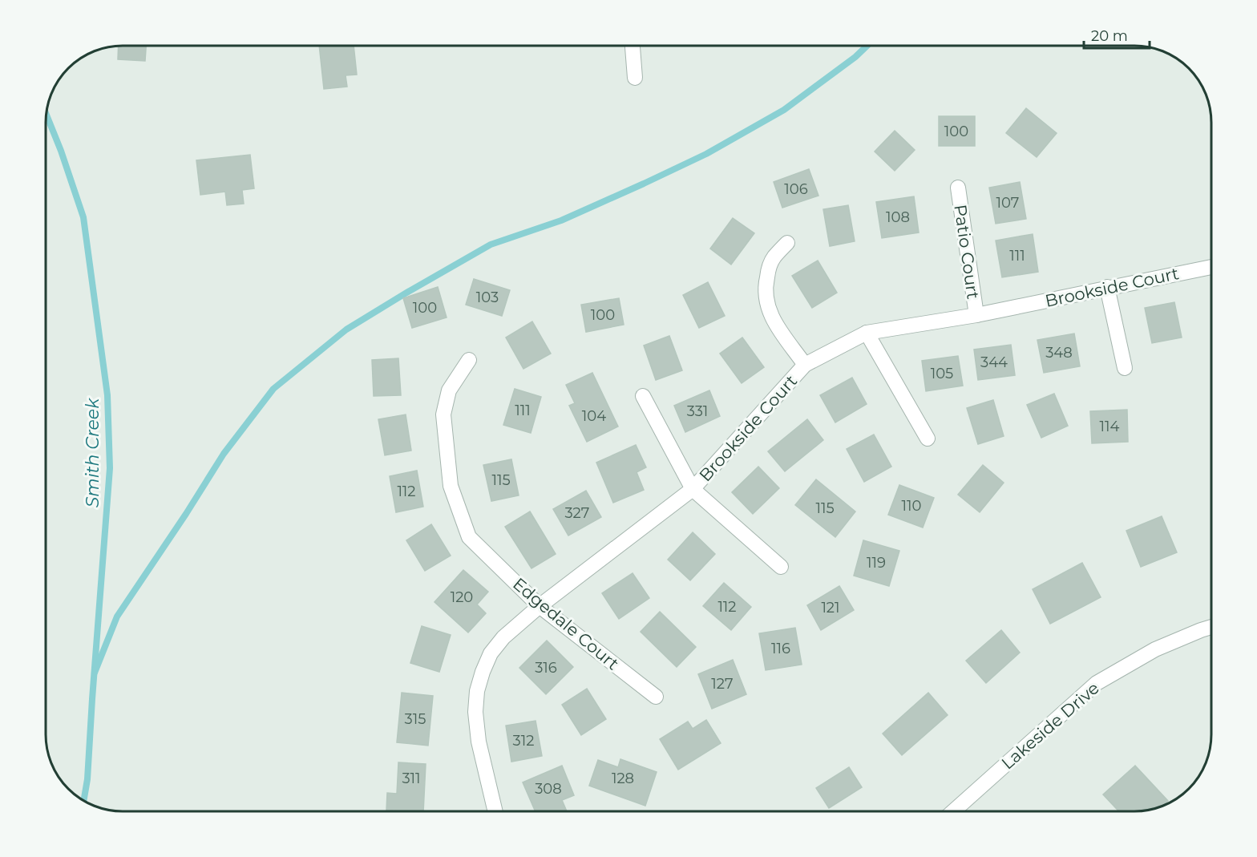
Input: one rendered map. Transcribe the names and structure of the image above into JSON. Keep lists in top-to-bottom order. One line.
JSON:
{"streets":{"street":["Patio Court","Brookside Court","Edgedale Court","Lakeside Drive"]},"crossings":[["Patio Court","Brookside Court"],["Brookside Court","Edgedale Court"]],"water":["Smith Creek"],"house_numbers":["100","106","107","108","111","103","100","100","348","344","105","111","331","104","114","115","112","110","115","327","119","120","112","121","116","316","127","315","312","311","128","308"],"scale_bar":"20 m"}
